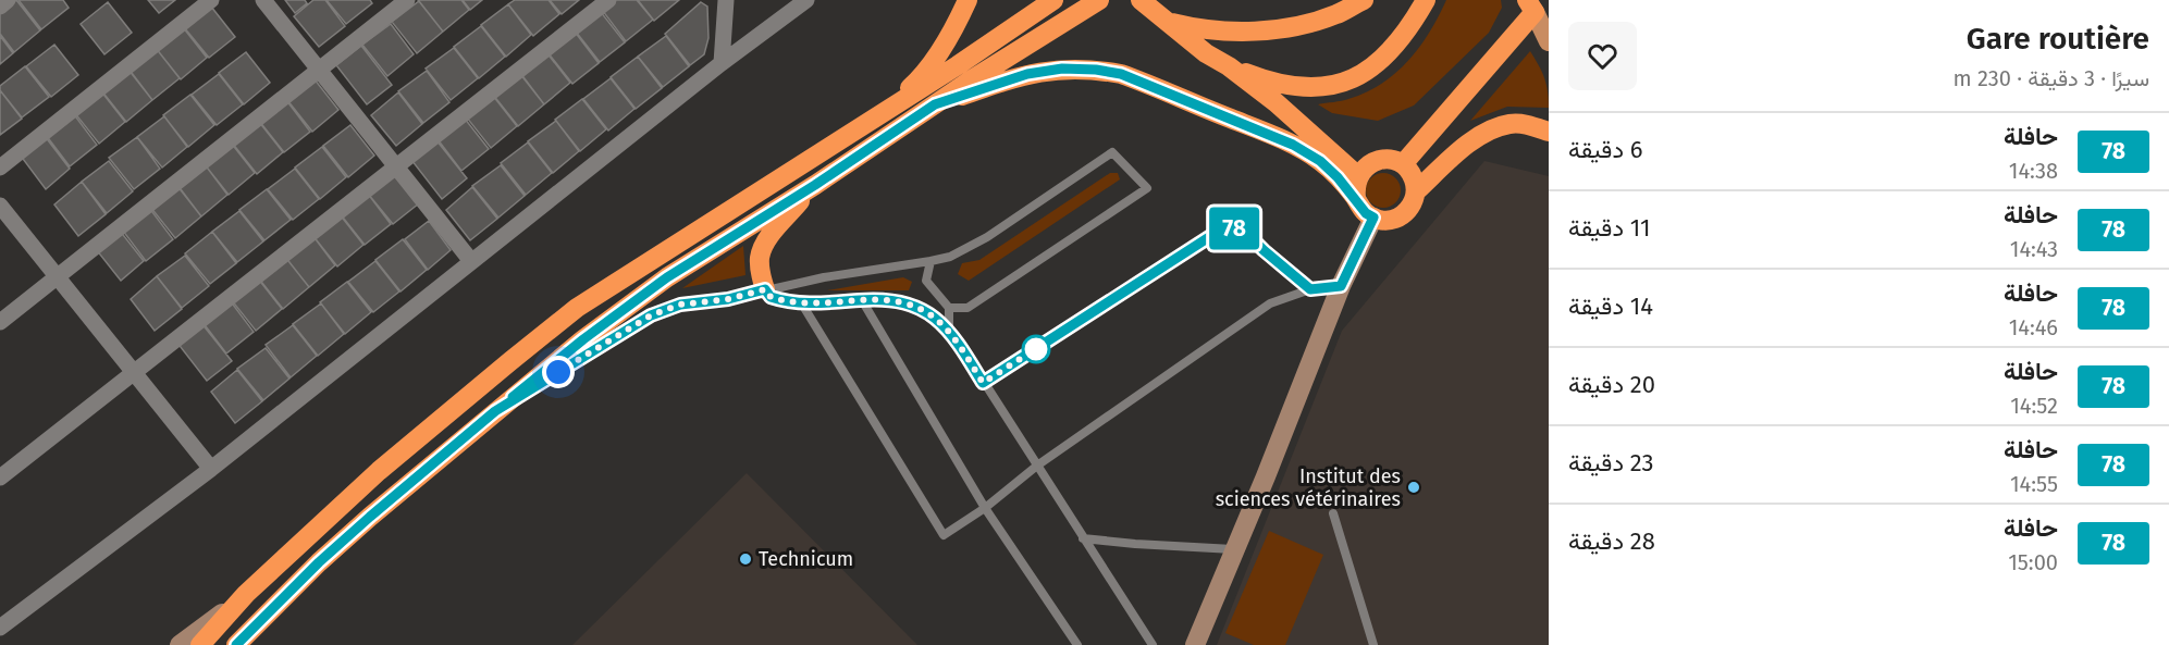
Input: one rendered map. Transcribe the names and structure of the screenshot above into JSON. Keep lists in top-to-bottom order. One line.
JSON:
{"places":["Institut des sciences vétérinaires","Technicum"],"lines":["bus line 78"],"page":{"heading":["Gare routière","سيرًا · 3 دقيقة · 230 m"],"on_map":"78","list":[{"mark":"78","name":"حافلة","note":"14:38","value":"6 دقيقة"},{"mark":"78","name":"حافلة","note":"14:43","value":"11 دقيقة"},{"mark":"78","name":"حافلة","note":"14:46","value":"14 دقيقة"},{"mark":"78","name":"حافلة","note":"14:52","value":"20 دقيقة"},{"mark":"78","name":"حافلة","note":"14:55","value":"23 دقيقة"},{"mark":"78","name":"حافلة","note":"15:00","value":"28 دقيقة"}]}}
